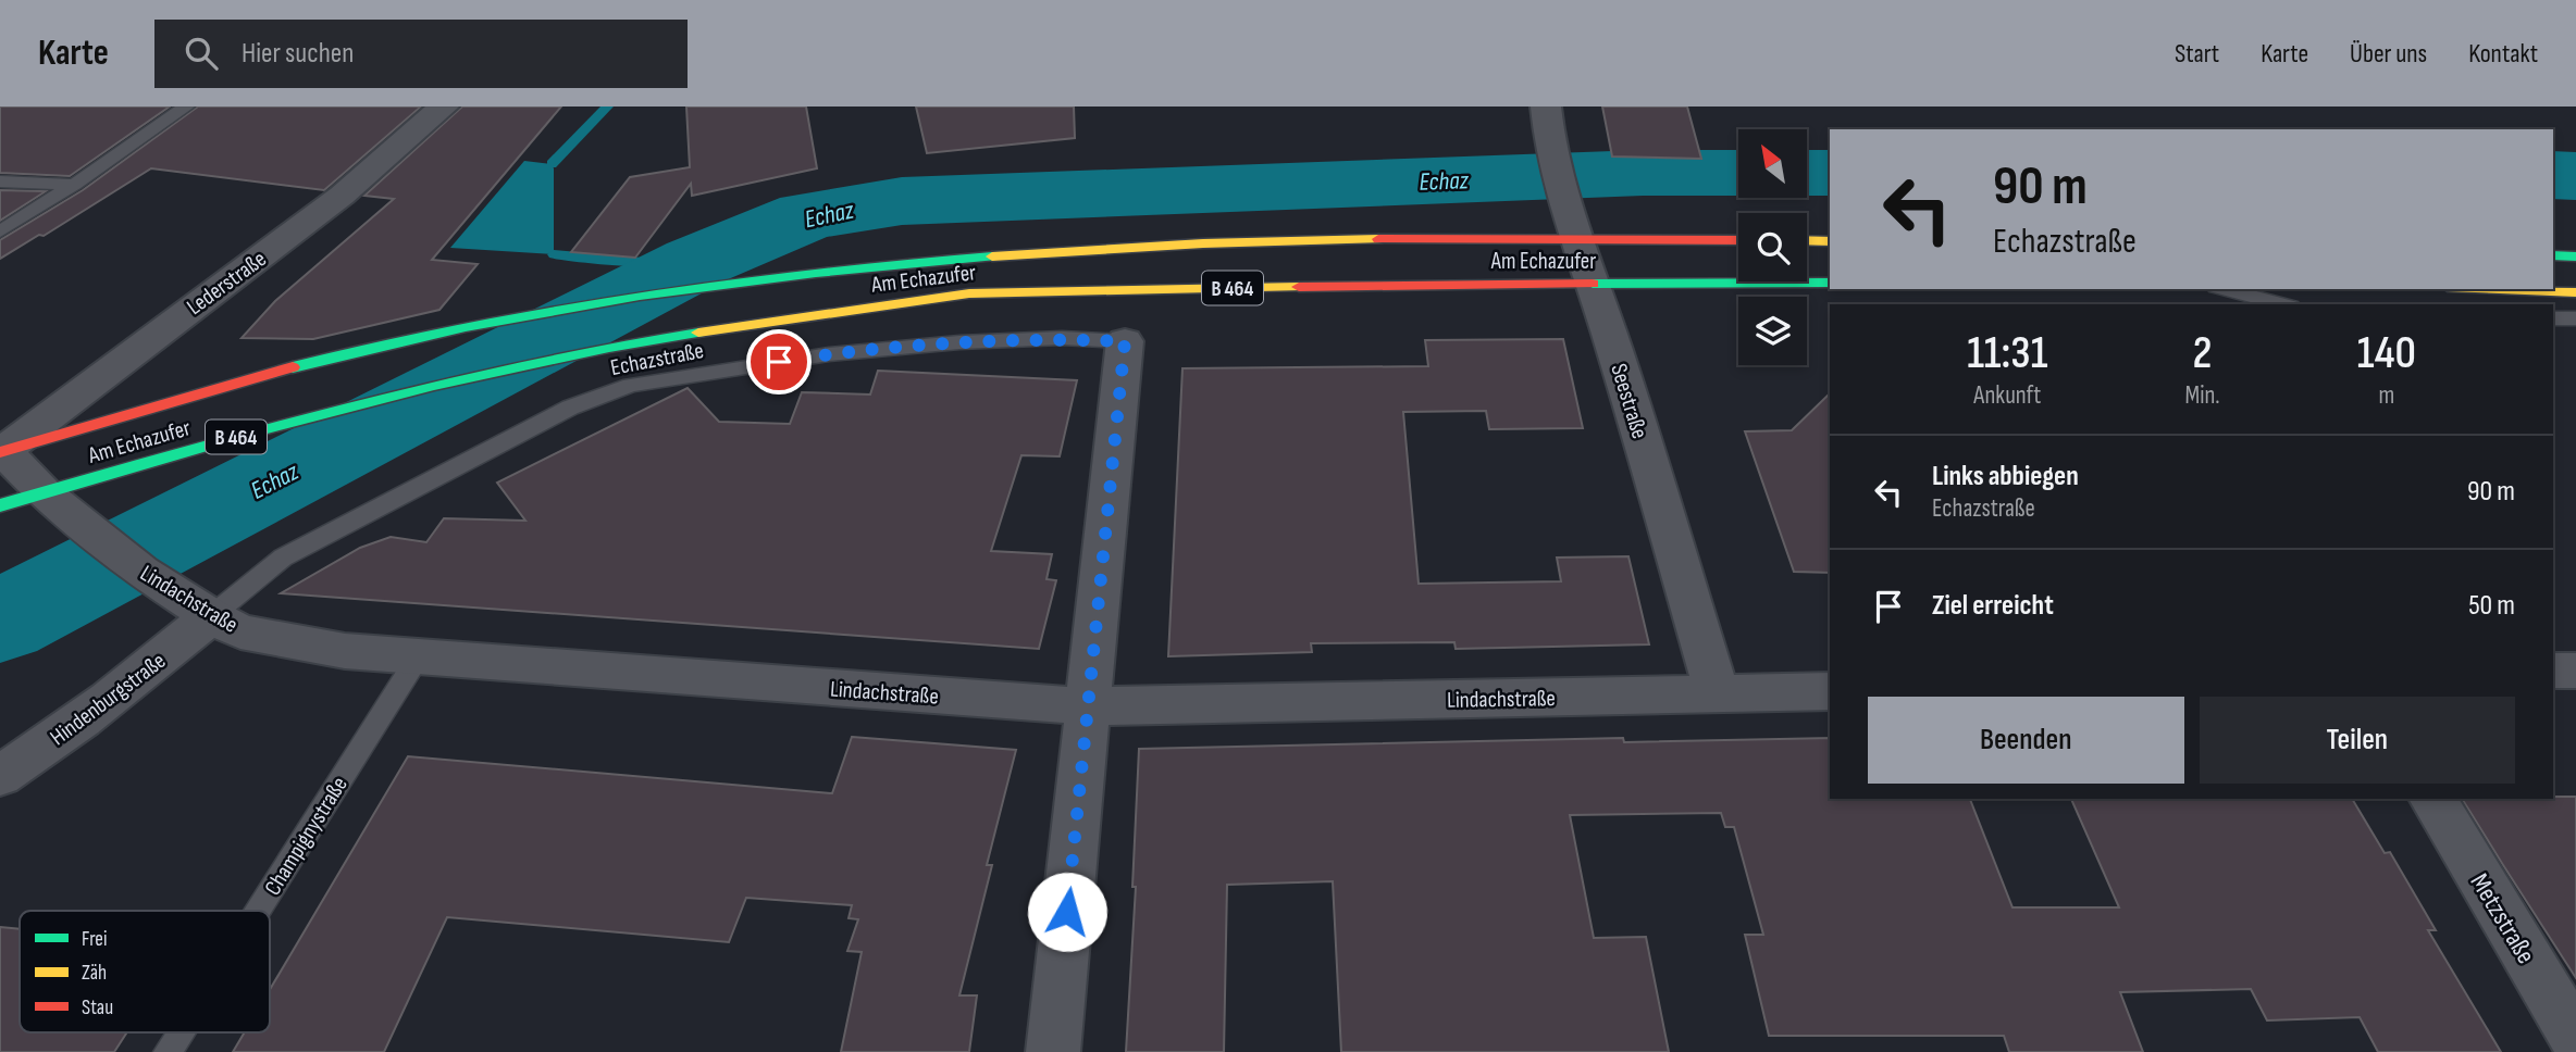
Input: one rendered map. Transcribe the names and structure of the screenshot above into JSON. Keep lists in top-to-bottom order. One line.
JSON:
{"streets":{"main road":["Am Echazufer","B 464"],"street":["Lederstraße","Seestraße","Lindachstraße","Hindenburgstraße","Metzstraße"],"lane":["Echazstraße","Champignystraße"]},"crossings":[["Am Echazufer","Lederstraße"],["Am Echazufer","B 464"],["Am Echazufer","Seestraße"],["Am Echazufer","Lindachstraße"],["Lederstraße","Lindachstraße"],["B 464","Lindachstraße"],["Echazstraße","Lindachstraße"],["Echazstraße","Hindenburgstraße"],["Seestraße","Lindachstraße"],["Lindachstraße","Hindenburgstraße"],["Lindachstraße","Champignystraße"]],"water":["Echaz"],"legend":["Frei","Zäh","Stau"],"north":"top left","page":{"header":"Karte","search":"Hier suchen","nav":["Start","Karte","Über uns","Kontakt"],"turn":["90 m","Echazstraße"],"eta":["11:31","Ankunft","2","Min.","140","m"],"list":[{"name":"Links abbiegen","note":"Echazstraße","value":"90 m"},{"name":"Ziel erreicht","value":"50 m"}],"buttons":["Beenden","Teilen"]}}
